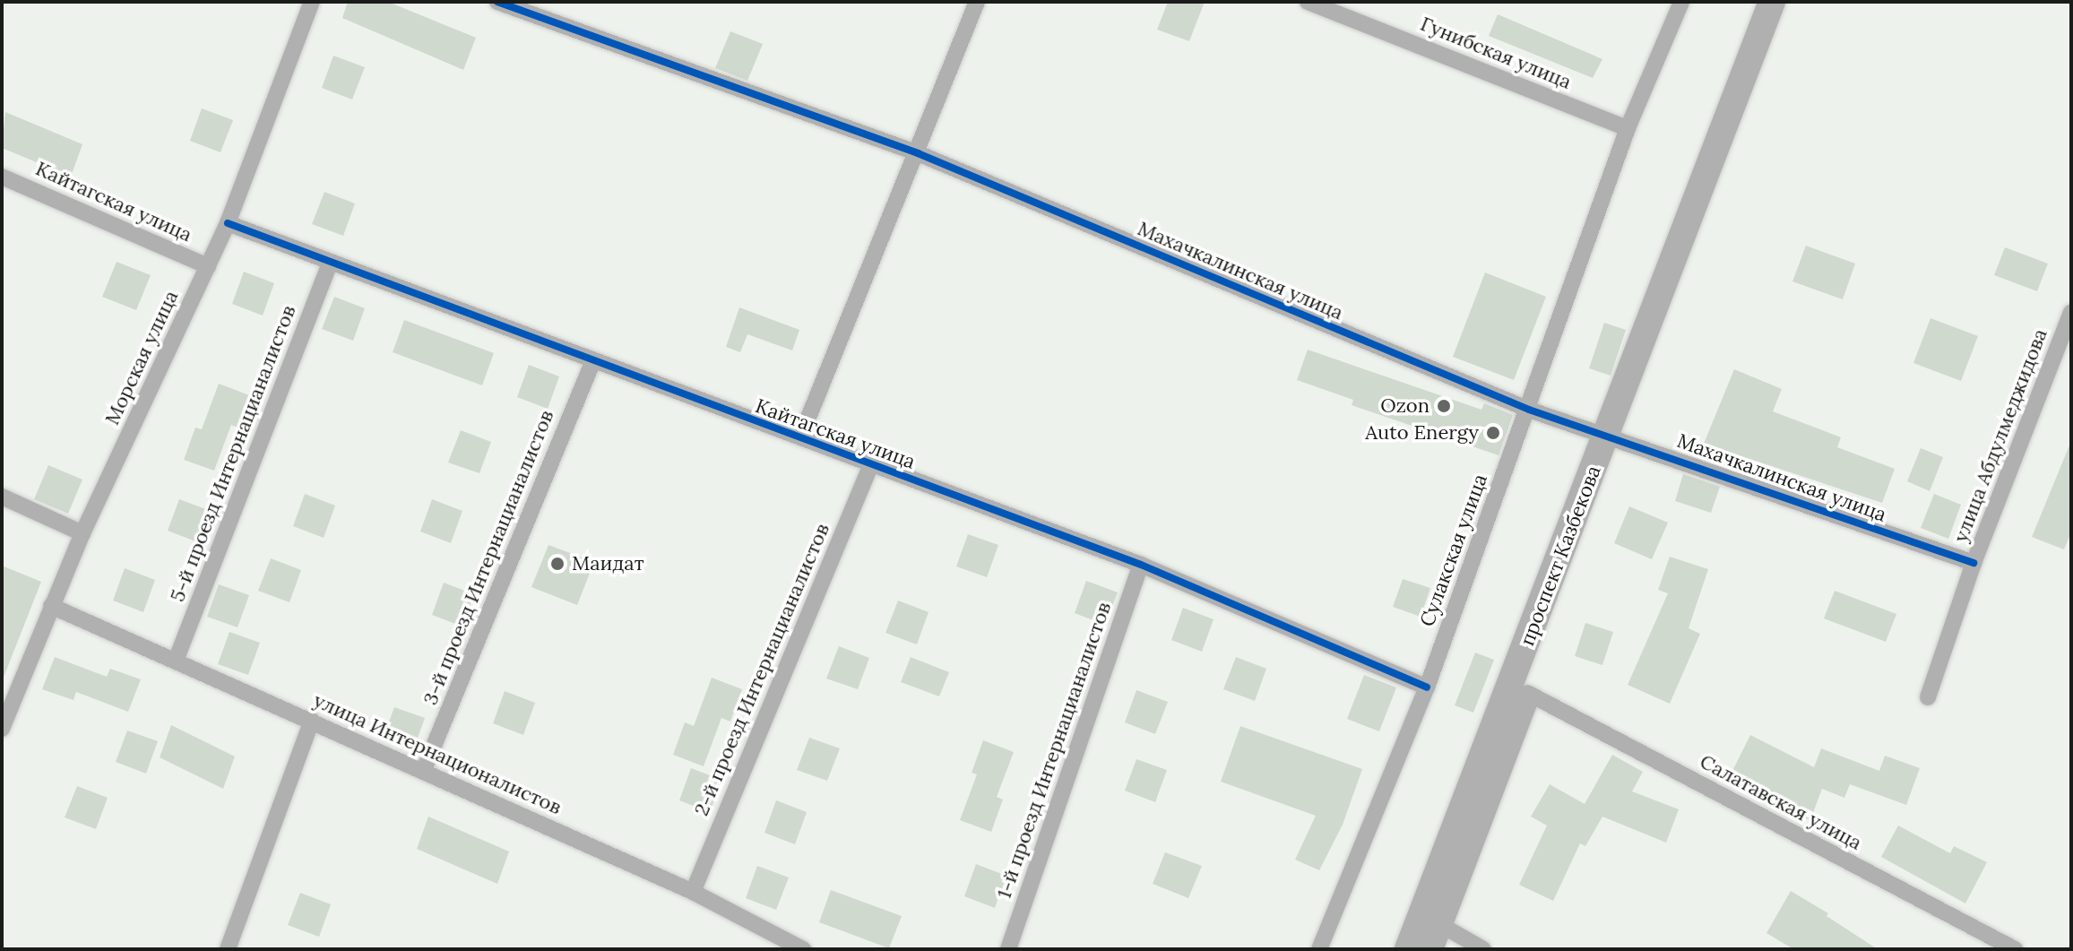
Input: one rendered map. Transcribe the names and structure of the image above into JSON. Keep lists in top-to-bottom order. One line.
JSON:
{"streets":{"highway":["проспект Казбекова"],"street":["Гунибская улица","Кайтагская улица","Махачкалинская улица","Морская улица","улица Абдулмеджидова","5-й проезд Интернацианалистов","Сулакская улица","3-й проезд Интернацианалистов","2-й проезд Интернацианалистов","1-й проезд Интернацианалистов","улица Интернационалистов","Салатавская улица"]},"crossings":[["Гунибская улица","Сулакская улица"],["Кайтагская улица","Морская улица"],["Кайтагская улица","5-й проезд Интернацианалистов"],["Кайтагская улица","Сулакская улица"],["Кайтагская улица","3-й проезд Интернацианалистов"],["Кайтагская улица","2-й проезд Интернацианалистов"],["Кайтагская улица","1-й проезд Интернацианалистов"],["Махачкалинская улица","улица Абдулмеджидова"],["Махачкалинская улица","Сулакская улица"],["Махачкалинская улица","проспект Казбекова"],["Морская улица","улица Интернационалистов"],["5-й проезд Интернацианалистов","улица Интернационалистов"],["проспект Казбекова","Салатавская улица"],["3-й проезд Интернацианалистов","улица Интернационалистов"],["2-й проезд Интернацианалистов","улица Интернационалистов"]],"places":["Ozon","Auto Energy","Маидат"]}
